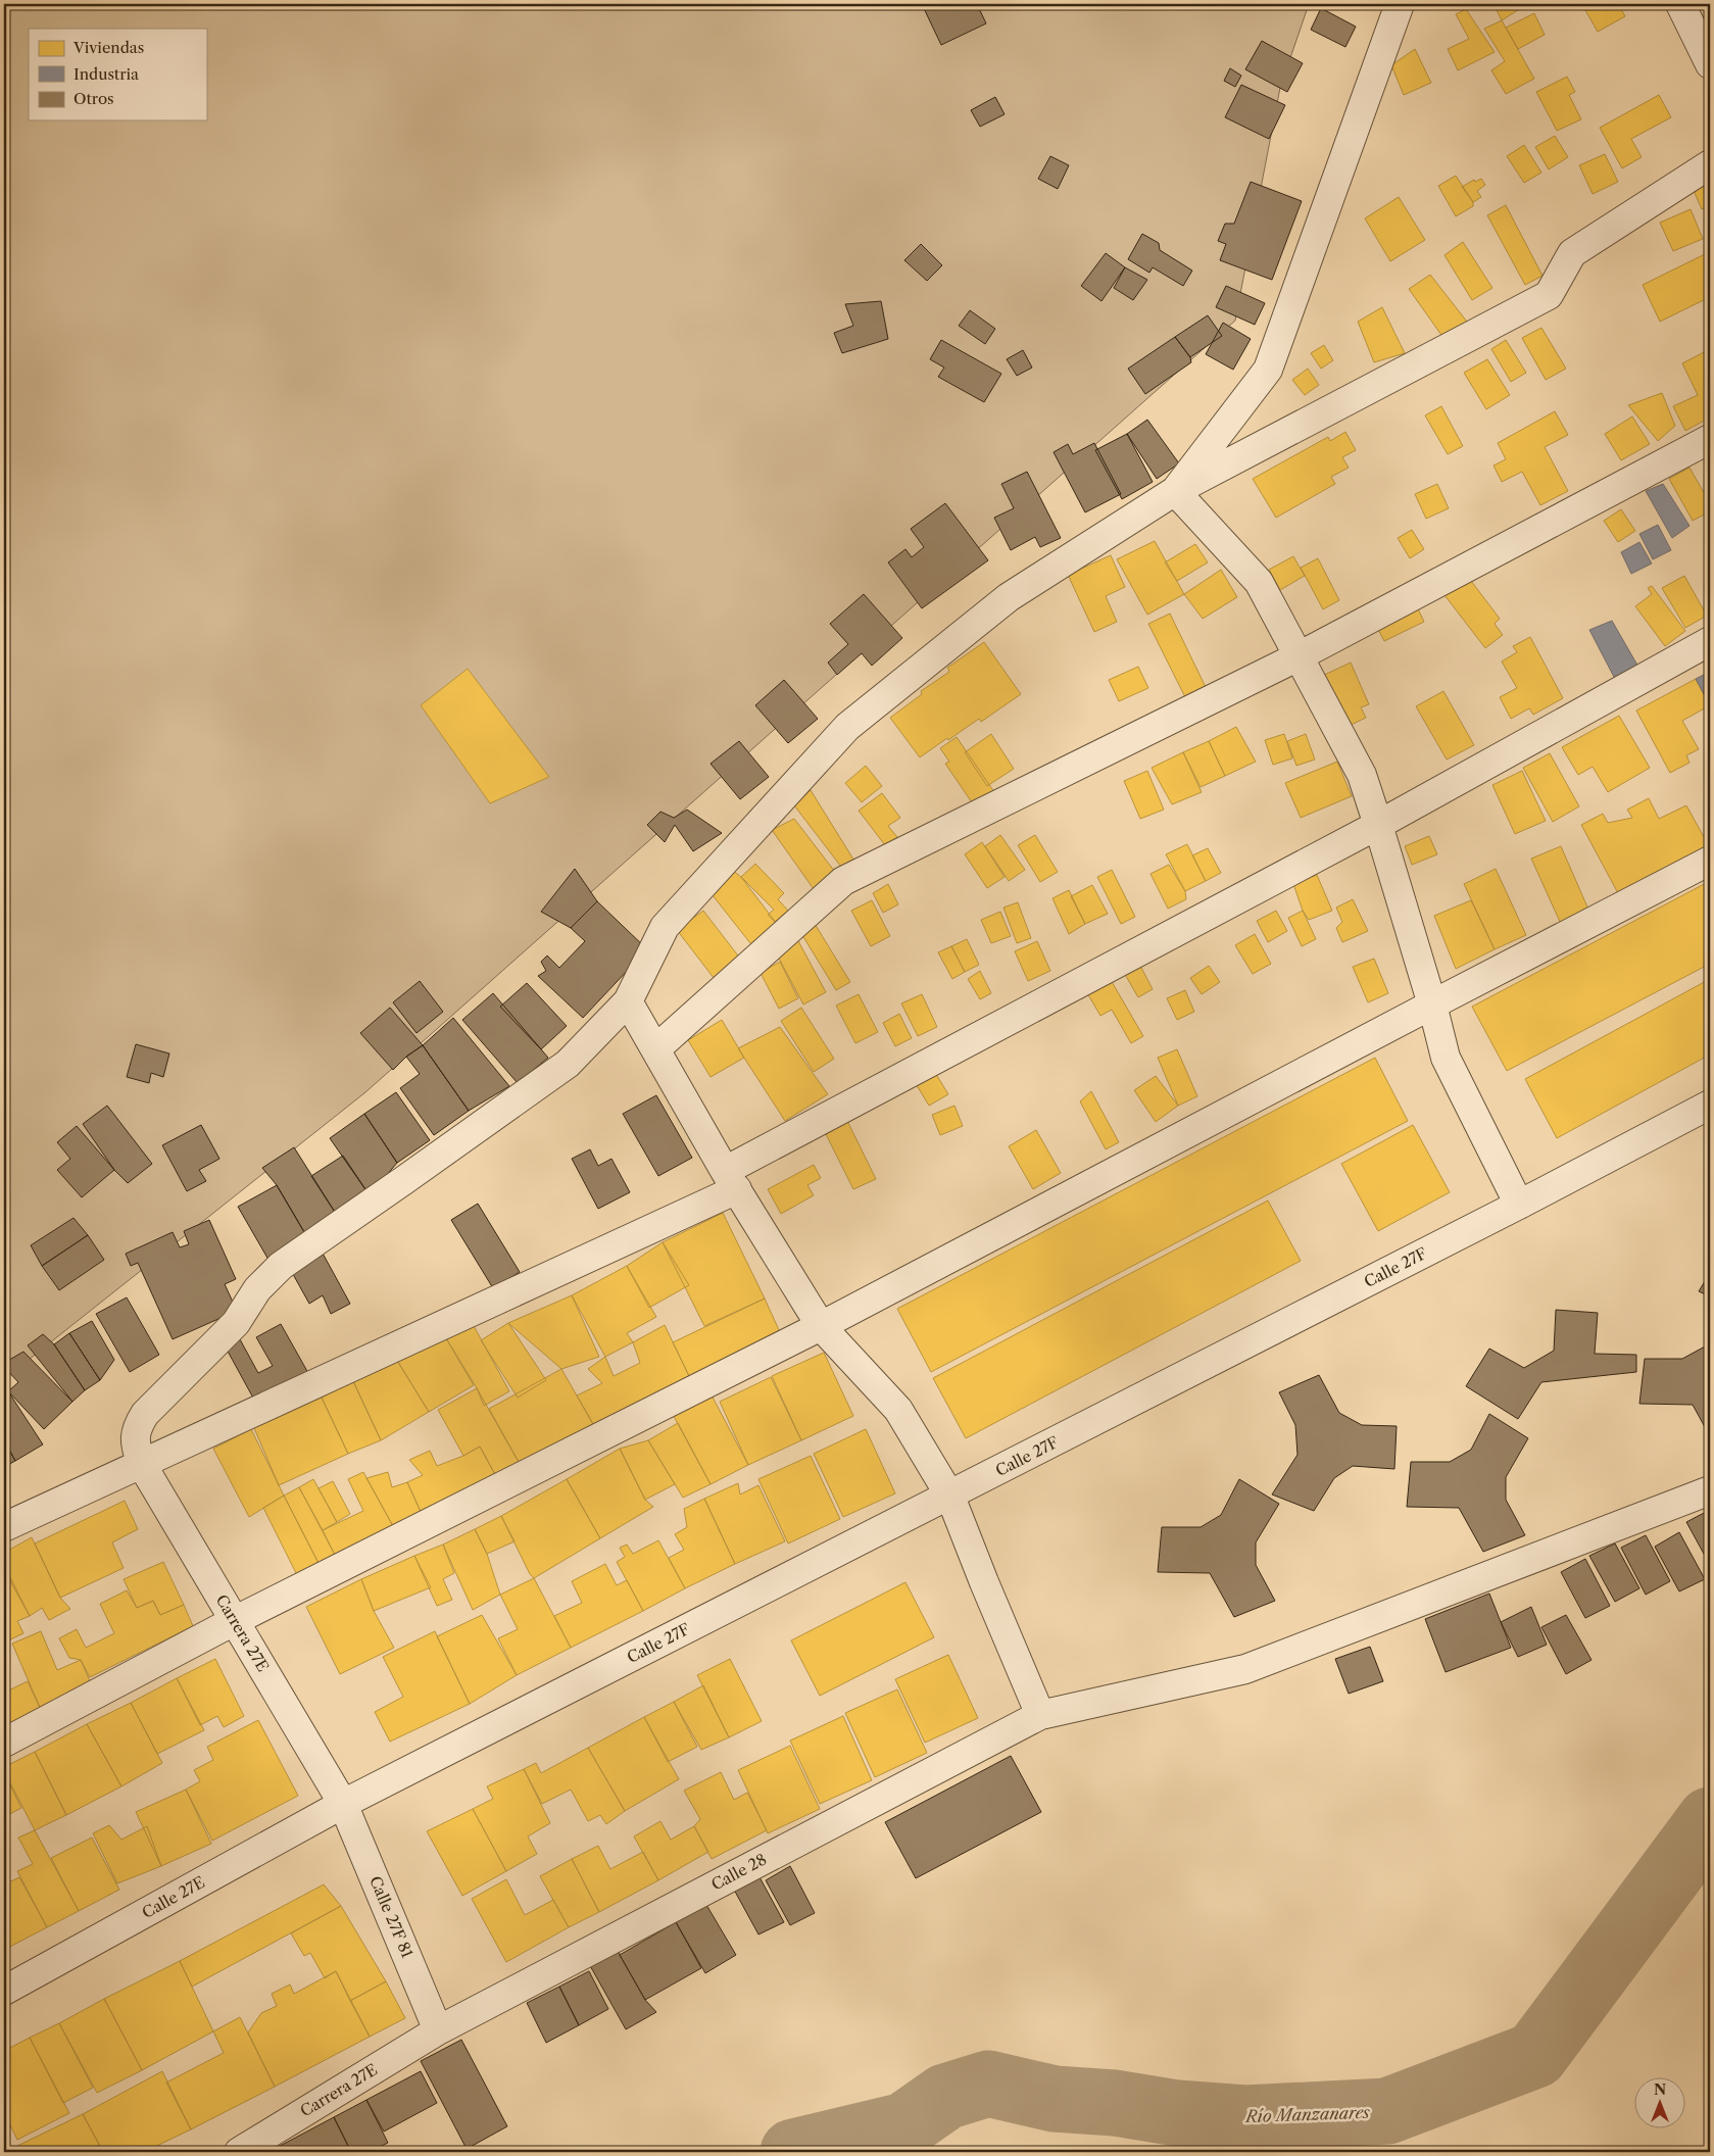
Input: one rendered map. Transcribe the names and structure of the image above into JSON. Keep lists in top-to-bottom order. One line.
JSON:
{"streets":{"street":["Calle 27F","Carrera 27E","Calle 28","Calle 27E","Calle 27F 81"]},"crossings":[["Calle 27F","Carrera 27E"],["Calle 27F","Calle 27E"],["Calle 27F","Calle 27F 81"],["Carrera 27E","Calle 28"],["Carrera 27E","Calle 27E"],["Carrera 27E","Calle 27F 81"],["Calle 28","Calle 27F 81"],["Calle 27E","Calle 27F 81"]],"water":["Río Manzanares"],"legend":["Viviendas","Industria","Otros"],"north":"top"}
